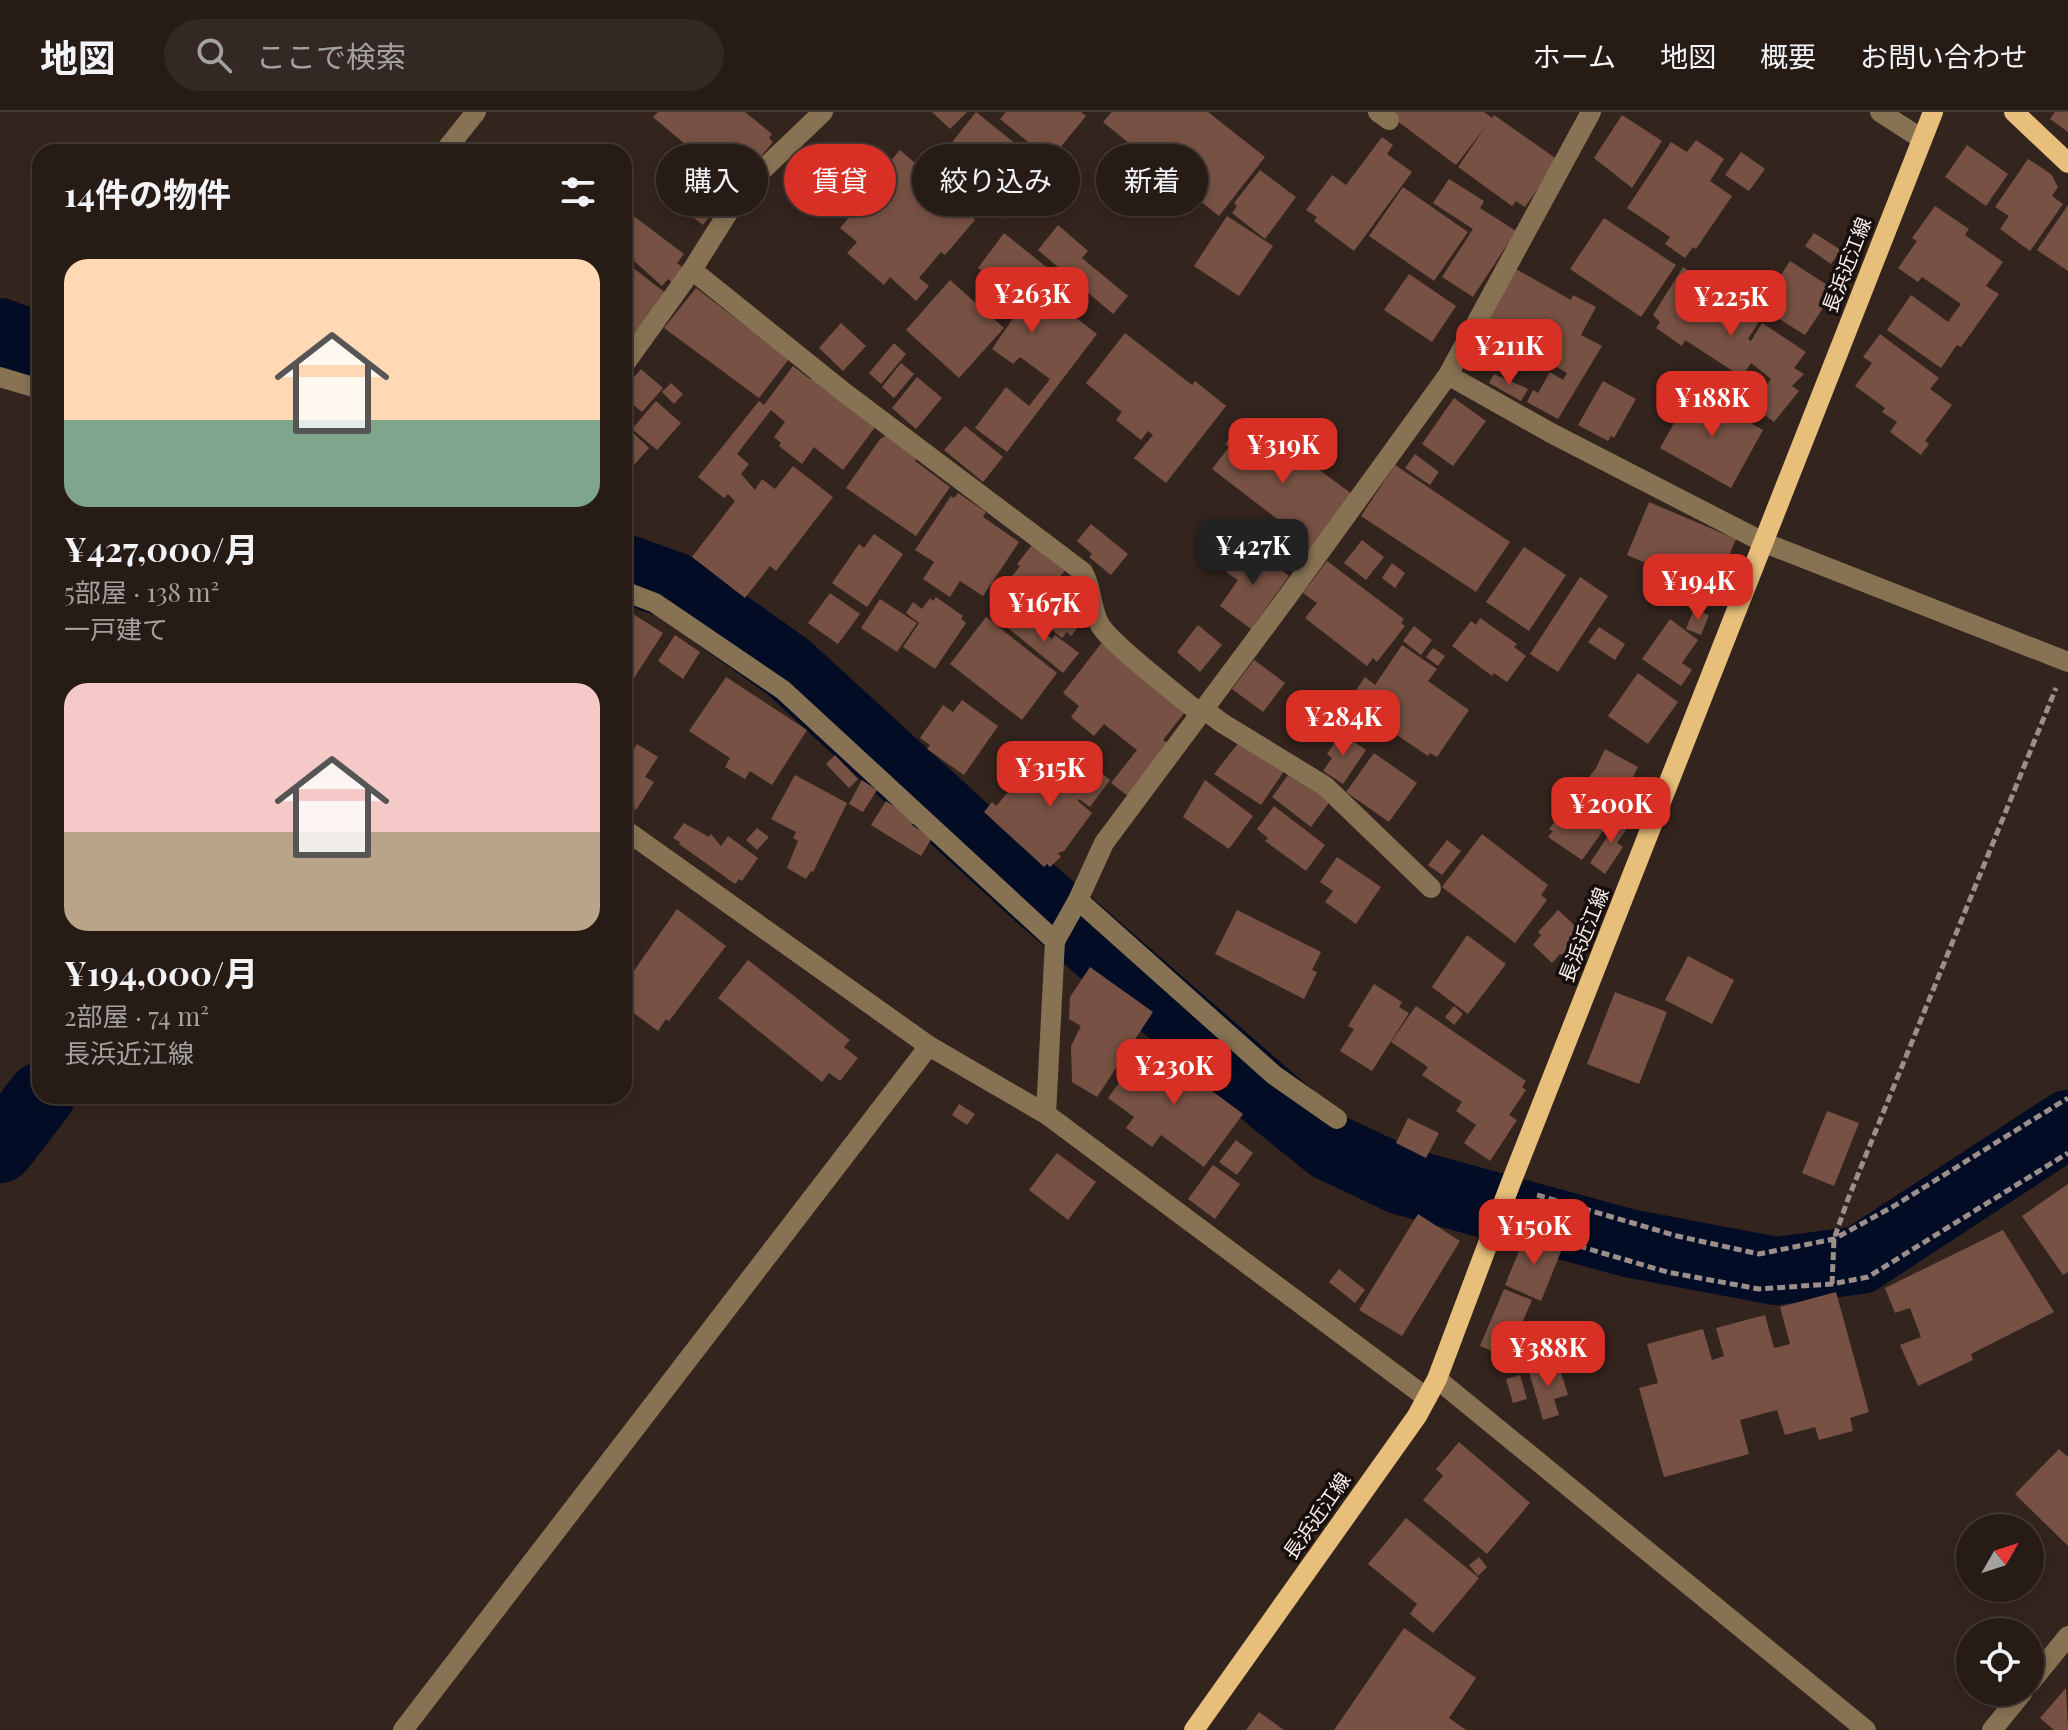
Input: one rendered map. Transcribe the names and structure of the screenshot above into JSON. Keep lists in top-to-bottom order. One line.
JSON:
{"streets":{"main road":["長浜近江線"]},"north":"top right","page":{"header":"地図","search":"ここで検索","nav":["ホーム","地図","概要","お問い合わせ"],"chip":["購入","賃貸","絞り込み","新着"],"heading":"14件の物件","list":[{"name":"¥427,000/月","note":"5部屋 · 138 m² · 一戸建て"},{"name":"¥194,000/月","note":"2部屋 · 74 m² · 長浜近江線"}],"price":["¥263K","¥225K","¥211K","¥188K","¥319K","¥427K","¥194K","¥167K","¥284K","¥315K","¥200K","¥230K","¥150K","¥388K"]}}
